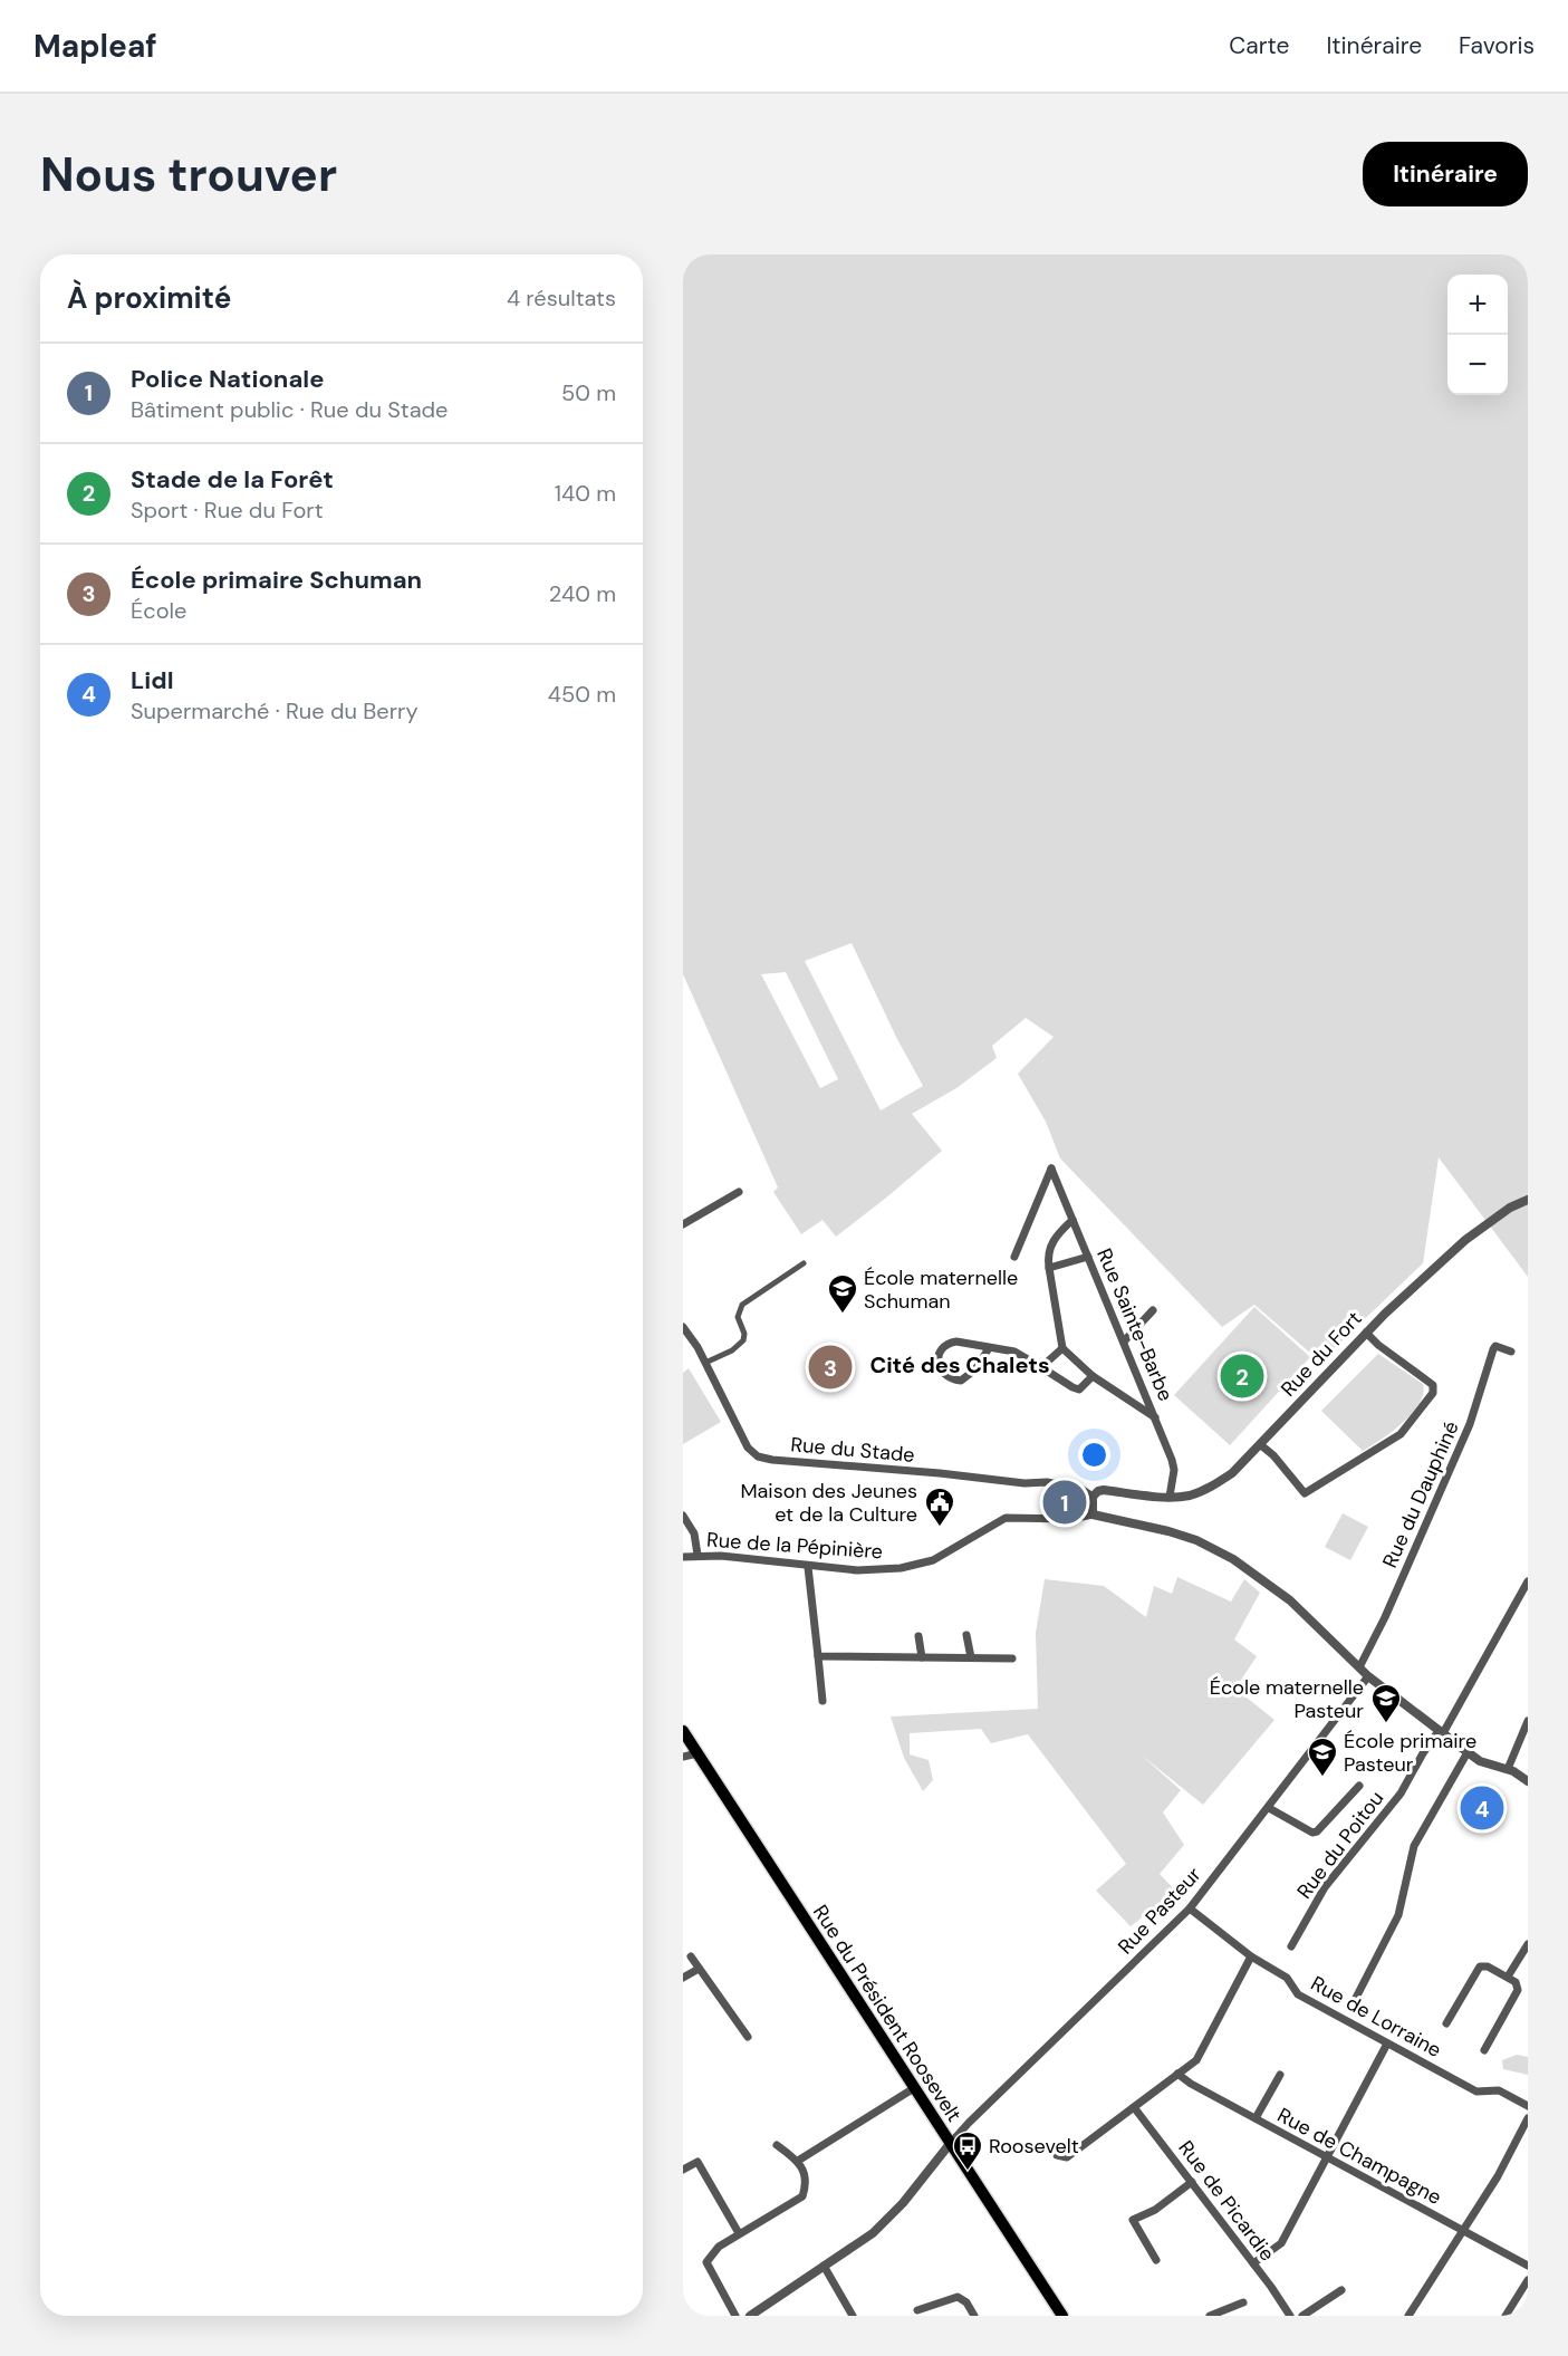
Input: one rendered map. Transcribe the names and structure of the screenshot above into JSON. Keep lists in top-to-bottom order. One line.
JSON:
{"streets":{"main road":["Rue du Président Roosevelt"],"street":["Rue Sainte-Barbe","Rue du Fort","Rue du Stade","Rue du Dauphiné","Rue de la Pépinière","Rue du Poitou","Rue Pasteur","Rue de Lorraine","Rue de Champagne","Rue de Picardie"]},"crossings":[["Rue Sainte-Barbe","Rue du Fort"],["Rue du Fort","Rue du Stade"],["Rue Pasteur","Rue du Président Roosevelt"],["Rue Pasteur","Rue de Lorraine"]],"districts":["Cité des Chalets"],"places":{"school or university":["École maternelle Schuman","École maternelle Pasteur","École primaire Pasteur"],"public building":["Maison des Jeunes et de la Culture"],"bus stop":["Roosevelt"]},"page":{"header":"Mapleaf","nav":["Carte","Itinéraire","Favoris"],"buttons":"Itinéraire","title":"Nous trouver","heading":["À proximité","4 résultats"],"map_buttons":["+","−"],"list":[{"mark":"1","name":"Police Nationale","note":"Bâtiment public · Rue du Stade","value":"50 m"},{"mark":"2","name":"Stade de la Forêt","note":"Sport · Rue du Fort","value":"140 m"},{"mark":"3","name":"École primaire Schuman","note":"École","value":"240 m"},{"mark":"4","name":"Lidl","note":"Supermarché · Rue du Berry","value":"450 m"}],"pins":["3","2","1","4"]}}
